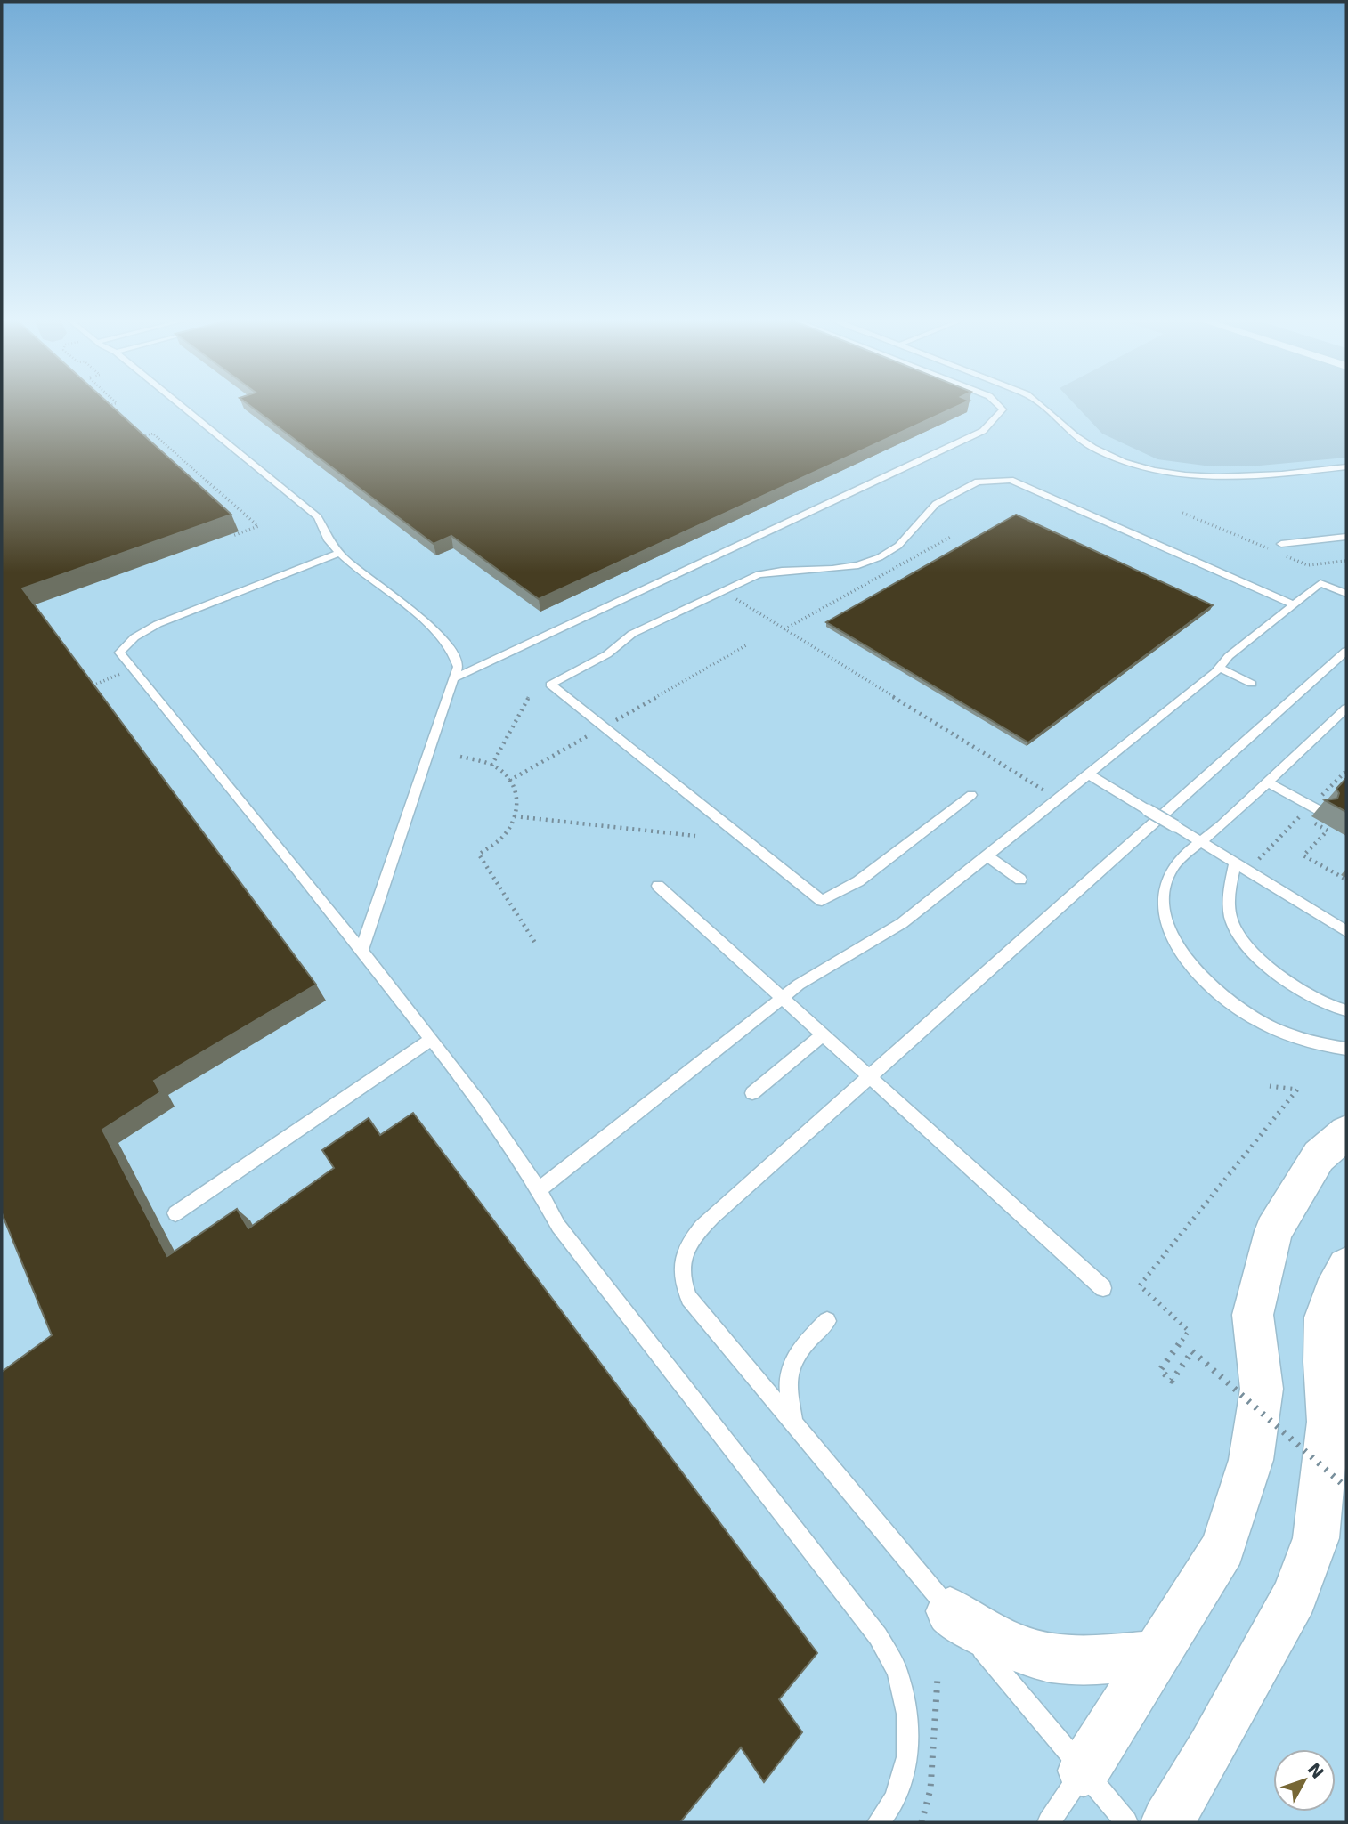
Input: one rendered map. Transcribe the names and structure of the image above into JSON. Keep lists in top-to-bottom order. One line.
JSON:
{"north":"top right"}
